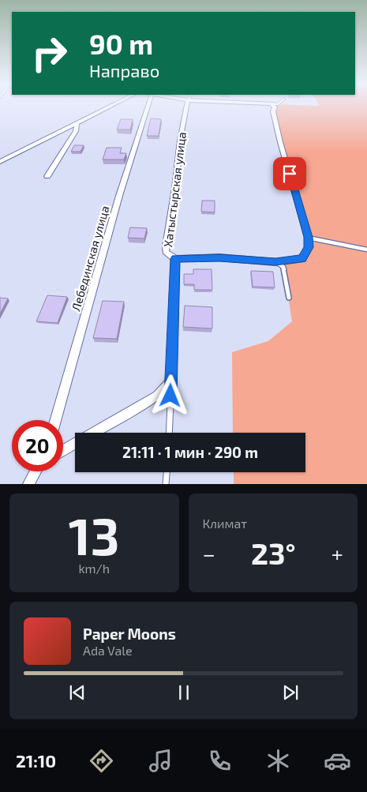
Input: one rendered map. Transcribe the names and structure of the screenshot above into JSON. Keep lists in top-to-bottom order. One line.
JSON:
{"streets":{"street":["Хатыстырская улица","Лебединская улица"]},"page":{"turn":["90 m","Направо"],"limit":"20","trip":"21:11 · 1 мин · 290 m","tile":[["13","km/h"],"Климат"],"heat":["−","23°","+"],"song":["Paper Moons","Ada Vale"],"tabs":"21:10"}}
